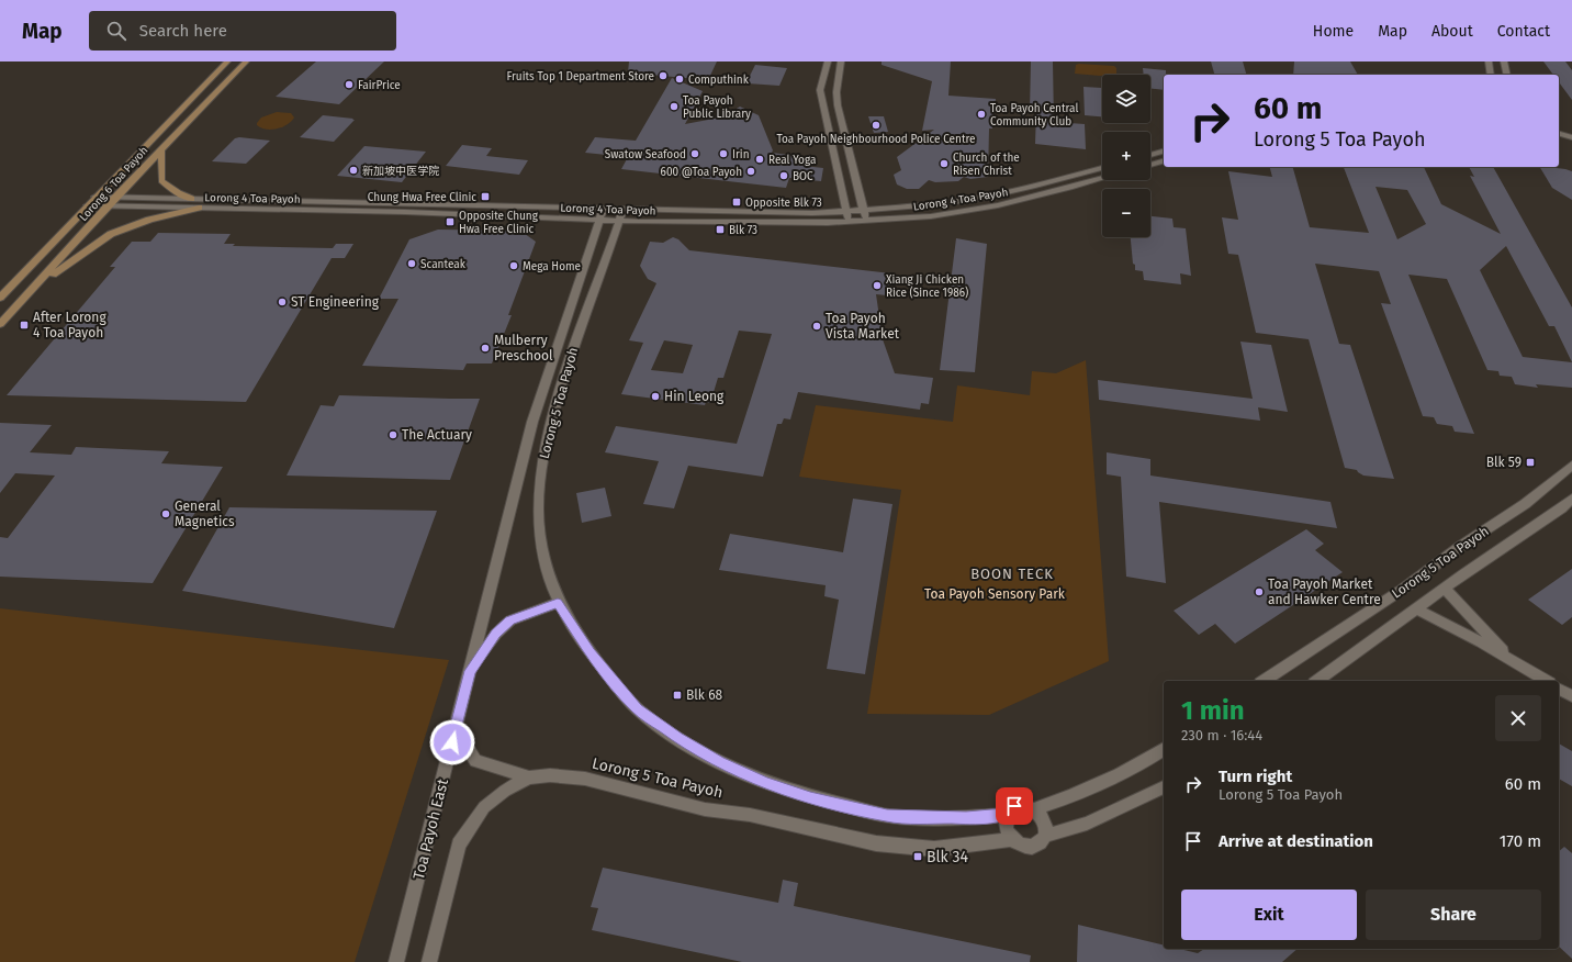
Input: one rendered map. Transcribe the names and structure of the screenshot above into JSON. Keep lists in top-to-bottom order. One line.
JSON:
{"streets":{"main road":["Lorong 6 Toa Payoh"],"street":["Lorong 4 Toa Payoh","Lorong 5 Toa Payoh","Toa Payoh East"]},"crossings":[["Lorong 6 Toa Payoh","Lorong 4 Toa Payoh"],["Lorong 4 Toa Payoh","Lorong 5 Toa Payoh"],["Lorong 5 Toa Payoh","Toa Payoh East"]],"districts":["BOON TECK"],"parks":["Toa Payoh Sensory Park"],"places":{"other":["Fruits Top 1 Department Store","Computhink","FairPrice","Toa Payoh Public Library","Toa Payoh Central Community Club","Toa Payoh Neighbourhood Police Centre","Swatow Seafood","Irin","Real Yoga","Church of the Risen Christ","新加坡中医学院","600 @Toa Payoh","BOC","Scanteak","Mega Home","Xiang Ji Chicken Rice (Since 1986)","ST Engineering","Toa Payoh Vista Market","Mulberry Preschool","Hin Leong","The Actuary","General Magnetics","Toa Payoh Market and Hawker Centre"],"transit":["Chung Hwa Free Clinic","Opposite Blk 73","Opposite Chung Hwa Free Clinic","Blk 73","After Lorong 4 Toa Payoh","Blk 59","Blk 68","Blk 34"]},"page":{"header":"Map","search":"Search here","nav":["Home","Map","About","Contact"],"map_buttons":["+","−"],"turn":["60 m","Lorong 5 Toa Payoh"],"heading":["1 min","230 m · 16:44"],"list":[{"name":"Turn right","note":"Lorong 5 Toa Payoh","value":"60 m"},{"name":"Arrive at destination","value":"170 m"}],"buttons":["Exit","Share"]}}
